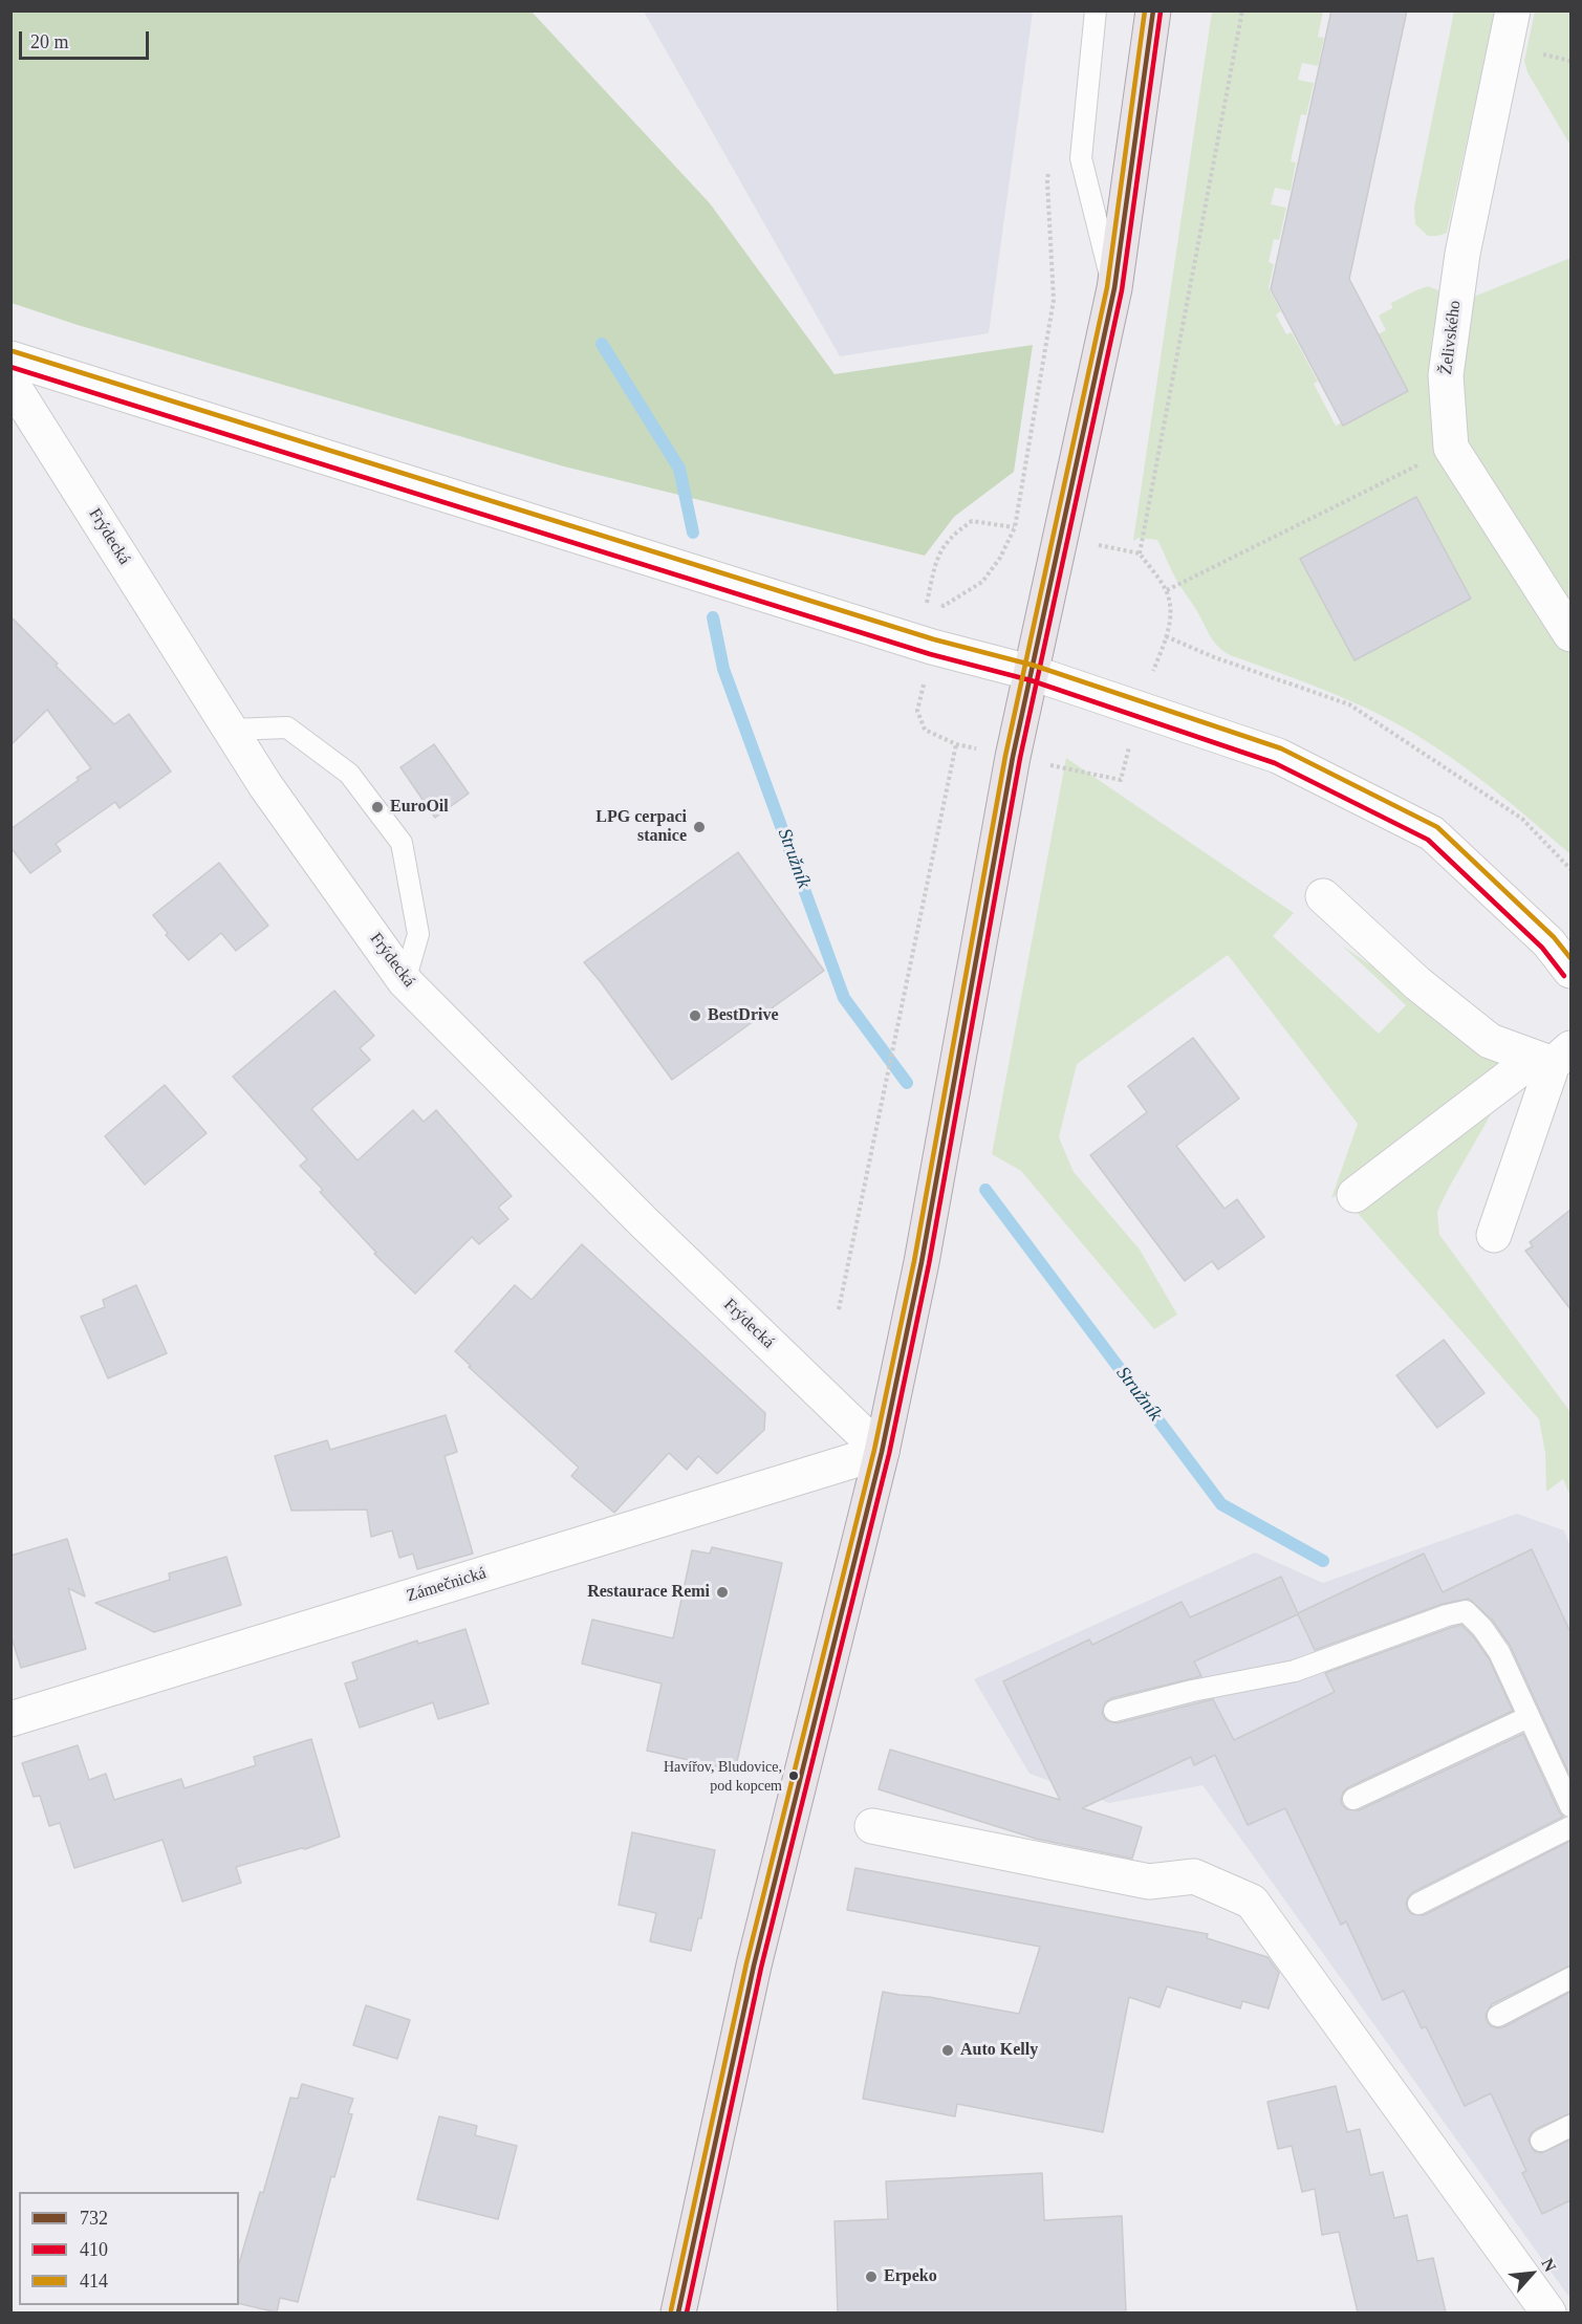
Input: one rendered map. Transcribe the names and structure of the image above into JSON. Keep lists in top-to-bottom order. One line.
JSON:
{"streets":{"street":["Želivského","Frýdecká","Zámečnická"]},"crossings":[["Frýdecká","Zámečnická"]],"water":["Stružník"],"places":["EuroOil","LPG cerpaci stanice","BestDrive","Restaurace Remi","Havířov, Bludovice, pod kopcem","Auto Kelly","Erpeko"],"lines":["transit line 732","transit line 414","transit line 410"],"legend":["732","410","414"],"scale_bar":"20 m","north":"top right"}
